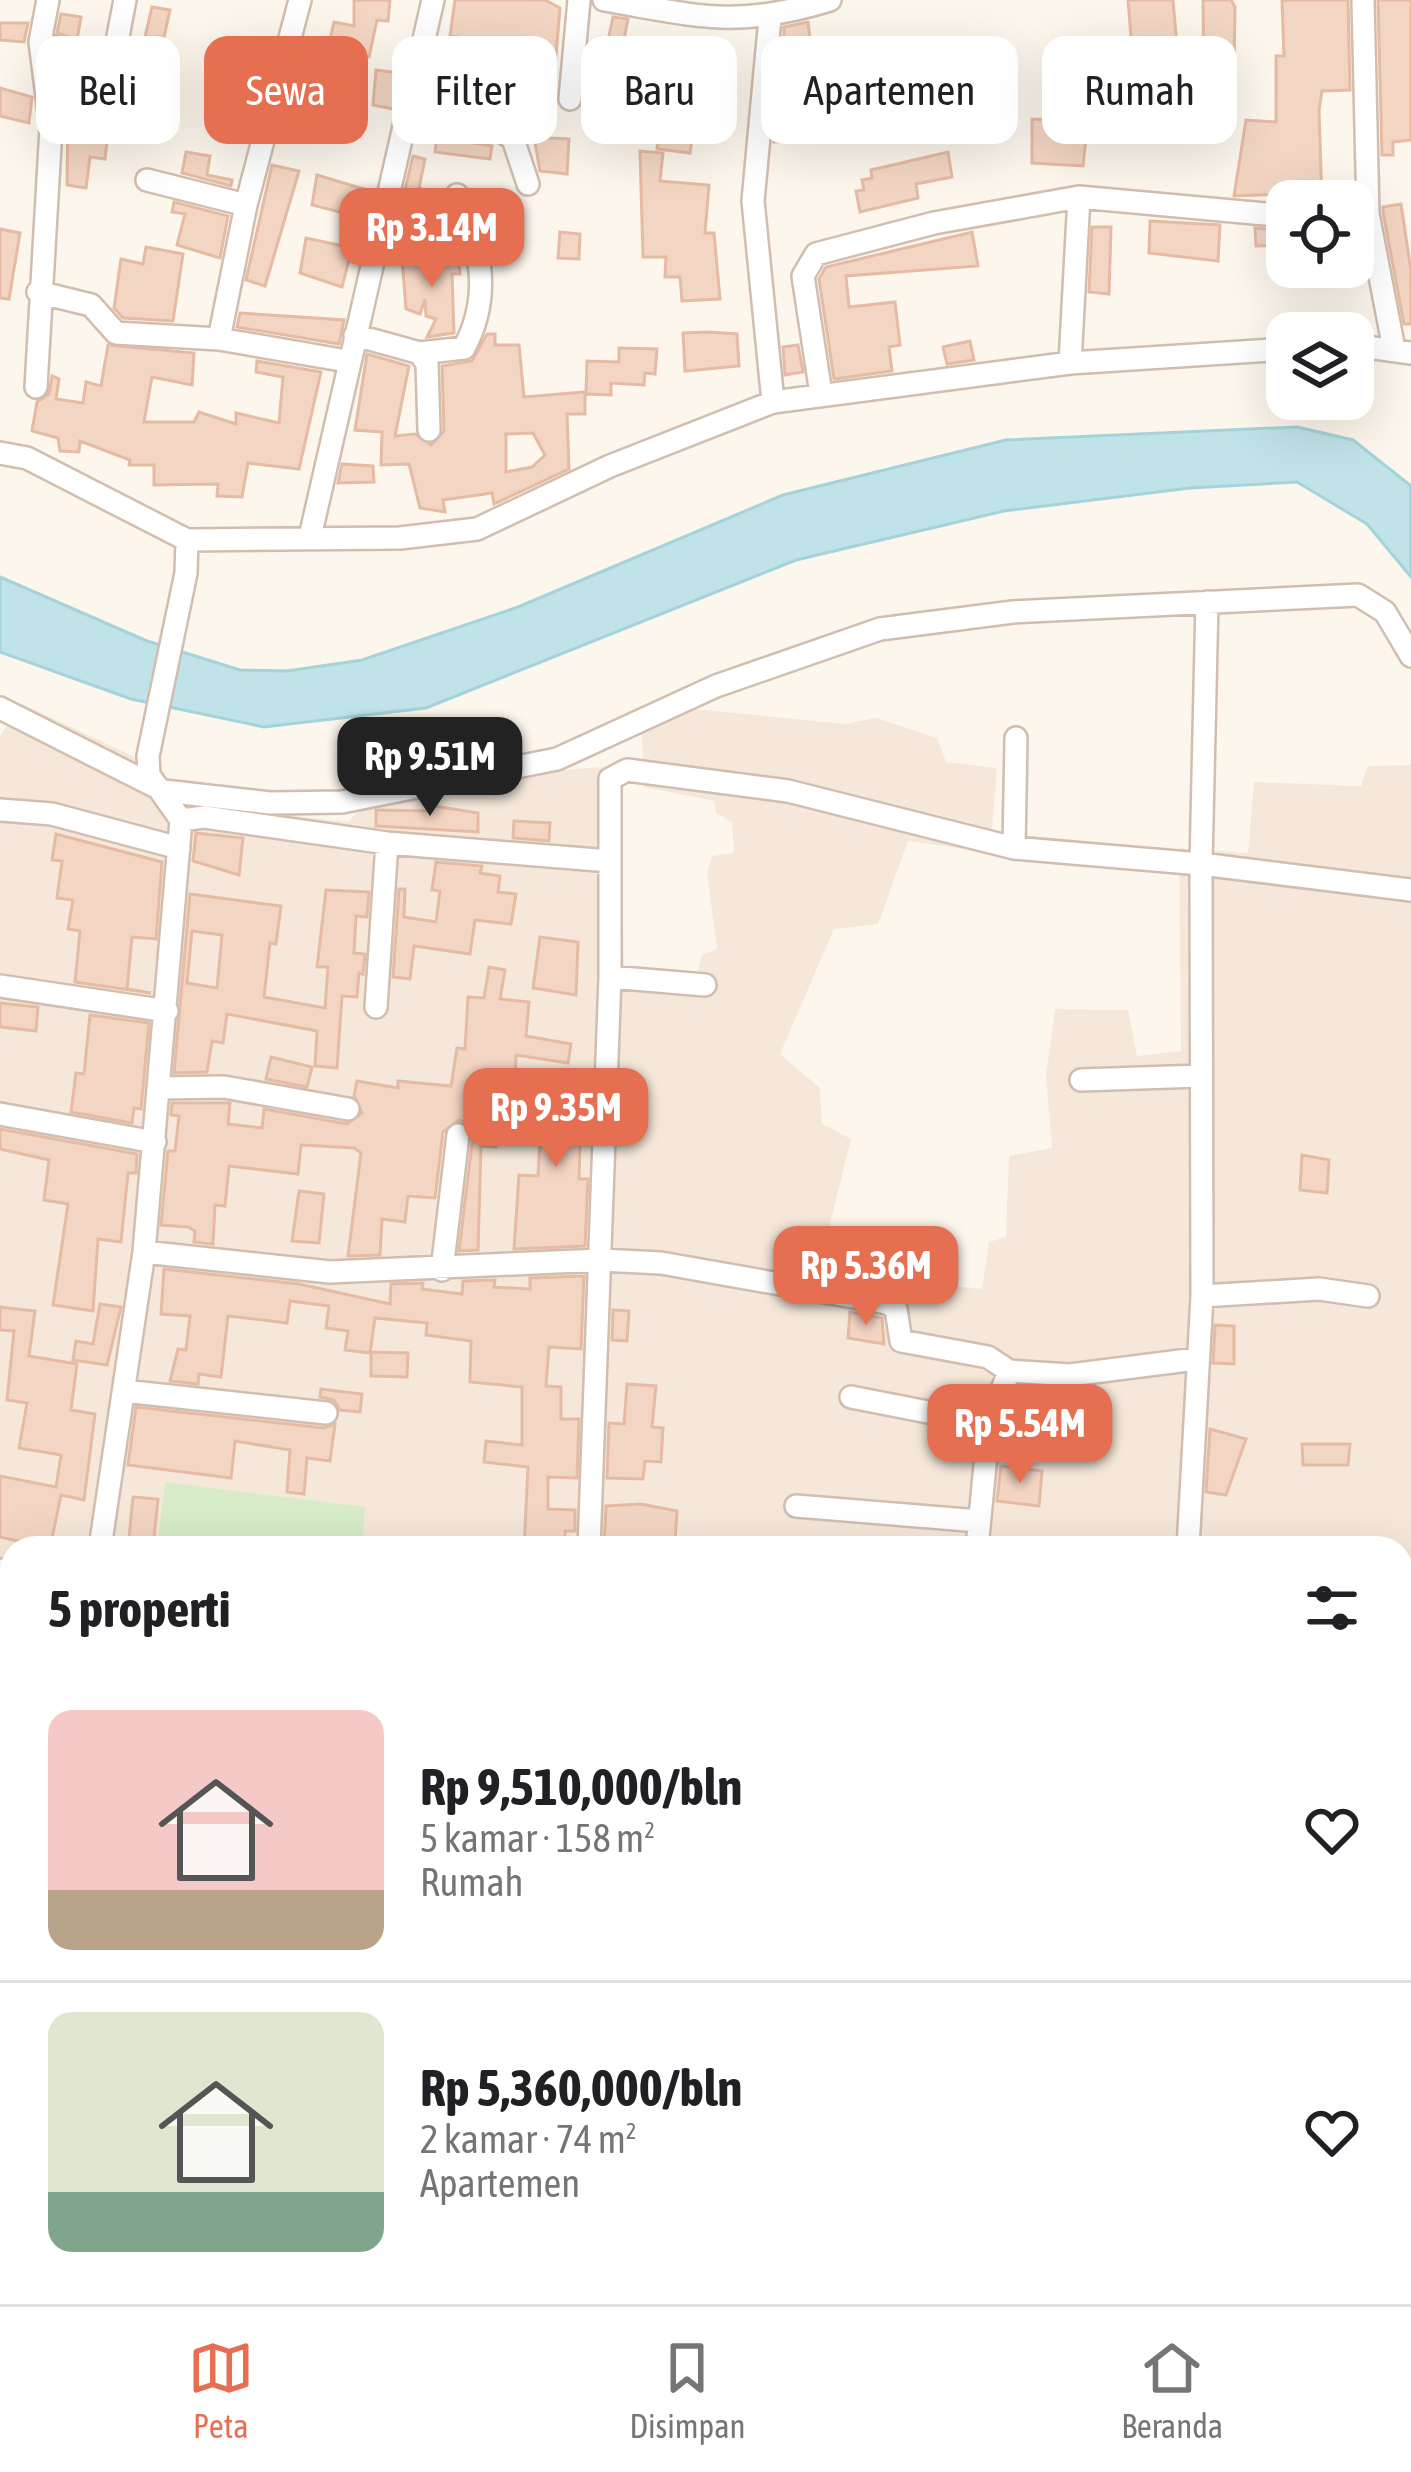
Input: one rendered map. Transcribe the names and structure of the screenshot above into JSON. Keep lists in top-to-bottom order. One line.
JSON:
{"page":{"chip":["Beli","Sewa","Filter","Baru","Apartemen","Rumah"],"price":["Rp 3.14M","Rp 9.51M","Rp 9.35M","Rp 5.36M","Rp 5.54M"],"heading":"5 properti","list":[{"name":"Rp 9,510,000/bln","note":"5 kamar · 158 m² · Rumah"},{"name":"Rp 5,360,000/bln","note":"2 kamar · 74 m² · Apartemen"}],"tabs":["Peta","Disimpan","Beranda"]}}
